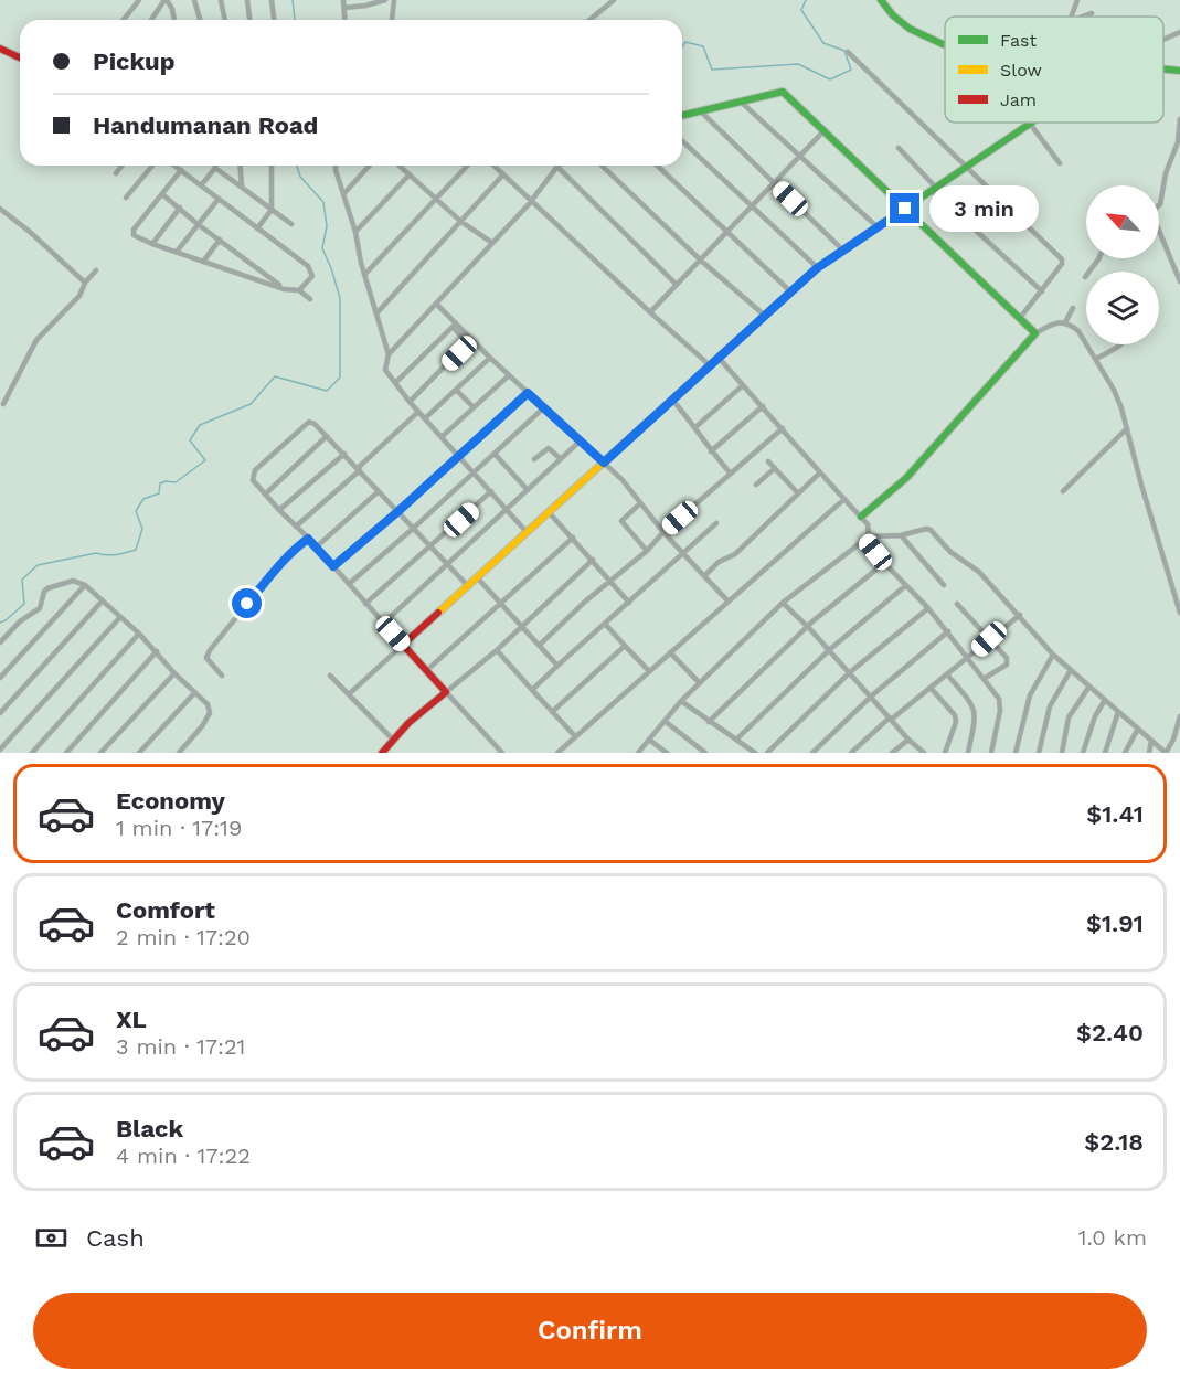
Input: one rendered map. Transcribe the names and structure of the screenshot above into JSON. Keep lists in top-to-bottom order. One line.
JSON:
{"legend":["Fast","Slow","Jam"],"north":"top left","page":{"banner":["Pickup","Handumanan Road"],"bubble":"3 min","list":[{"name":"Economy","note":"1 min · 17:19","value":"$1.41"},{"name":"Comfort","note":"2 min · 17:20","value":"$1.91"},{"name":"XL","note":"3 min · 17:21","value":"$2.40"},{"name":"Black","note":"4 min · 17:22","value":"$2.18"}],"pay":["Cash","1.0 km"],"buttons":"Confirm"}}
